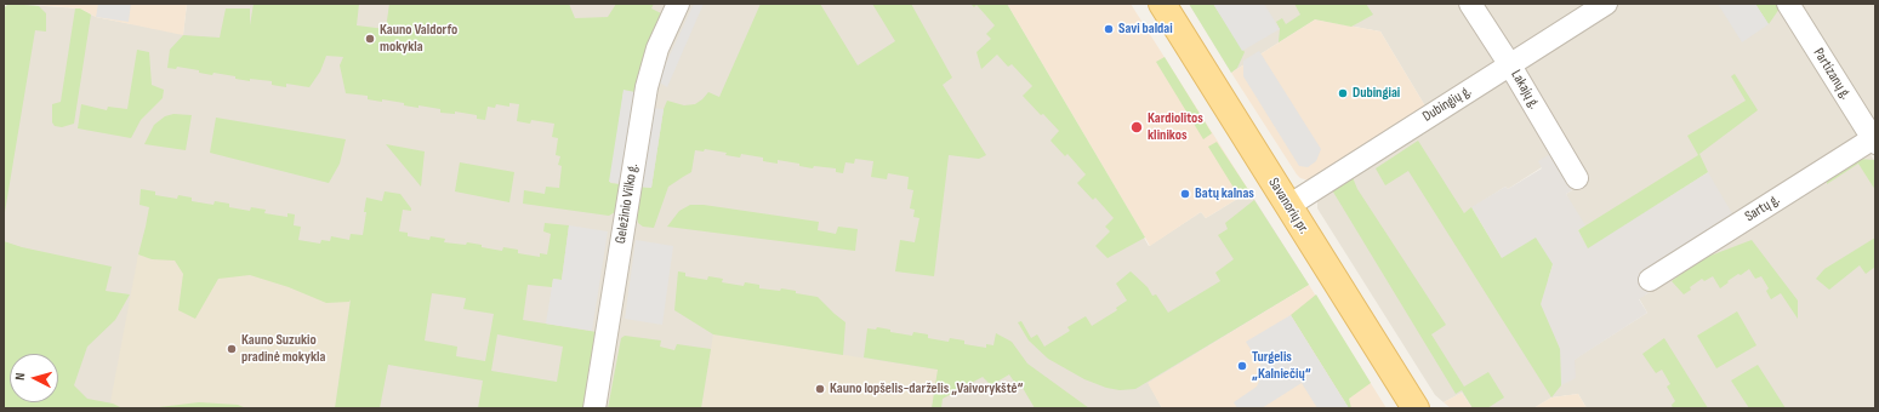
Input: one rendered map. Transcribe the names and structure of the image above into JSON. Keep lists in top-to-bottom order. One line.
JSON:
{"streets":{"main road":["Savanorių pr."],"street":["Partizanų g.","Lakajų g.","Dubingių g.","Geležinio Vilko g.","Sartų g."]},"crossings":[["Partizanų g.","Sartų g."],["Lakajų g.","Dubingių g."],["Dubingių g.","Savanorių pr."]],"places":["Savi baldai","Kauno Valdorfo mokykla","Dubingiai","Kardiolitos klinikos","Batų kalnas","Kauno Suzukio pradinė mokykla","Turgelis „Kalniečių“","Kauno lopšelis-darželis „Vaivorykštė“"],"north":"left"}
